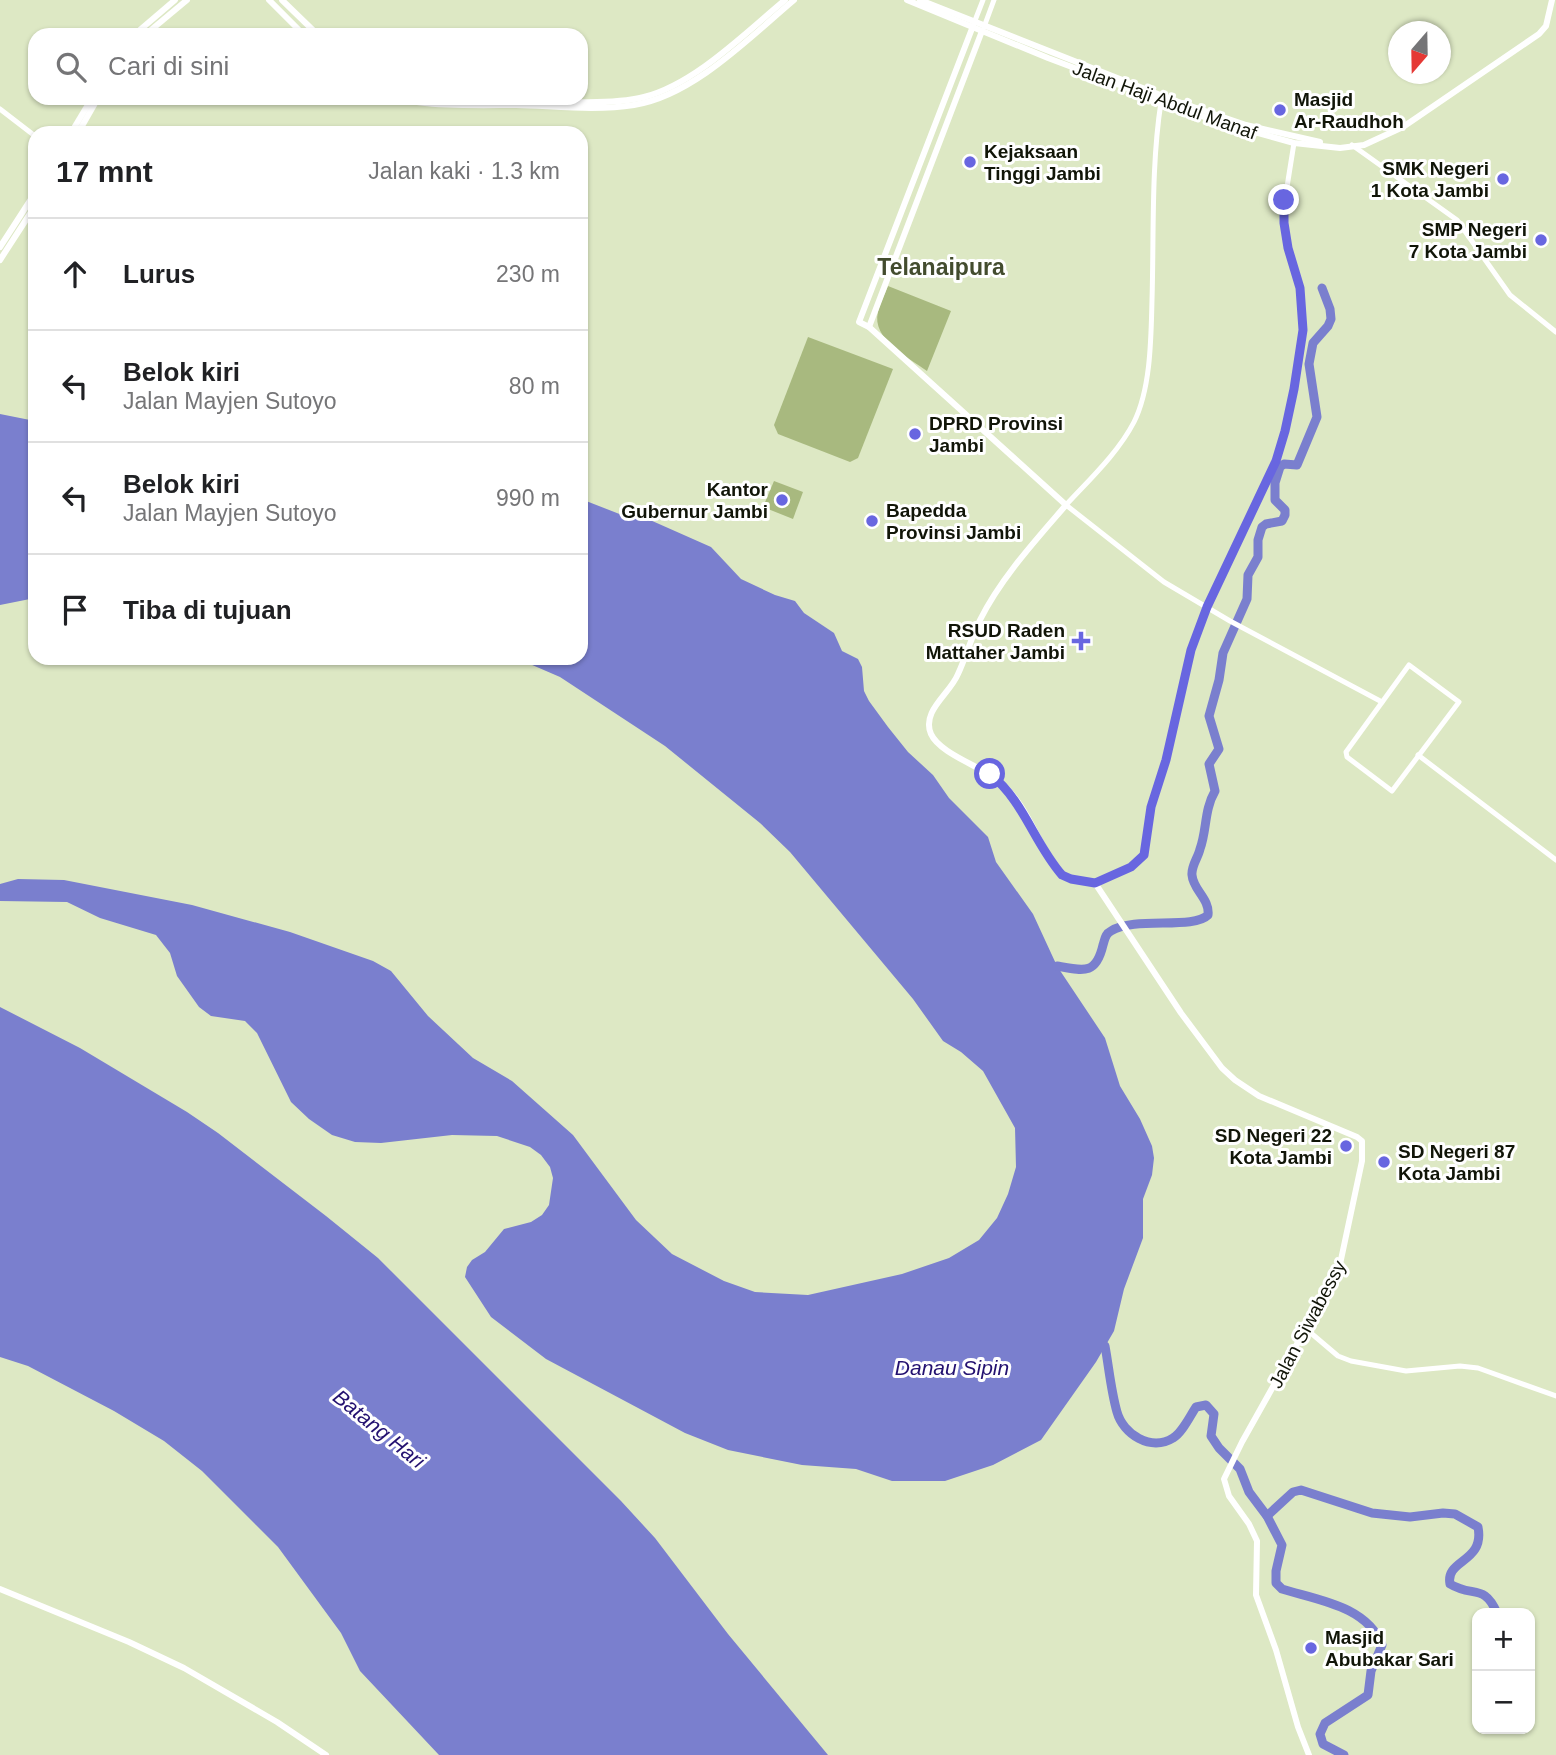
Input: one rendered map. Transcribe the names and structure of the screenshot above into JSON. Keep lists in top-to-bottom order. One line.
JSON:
{"streets":{"main road":["Jalan Haji Abdul Manaf","Jalan Siwabessy"]},"districts":["Telanaipura"],"water":["Danau Sipin","Batang Hari"],"places":{"other":["Masjid Ar-Raudhoh","Kejaksaan Tinggi Jambi","SMK Negeri 1 Kota Jambi","SMP Negeri 7 Kota Jambi","DPRD Provinsi Jambi","Kantor Gubernur Jambi","Bapedda Provinsi Jambi","SD Negeri 22 Kota Jambi","SD Negeri 87 Kota Jambi","Masjid Abubakar Sari"],"health":["RSUD Raden Mattaher Jambi"]},"north":"bottom","page":{"search":"Cari di sini","heading":["17 mnt","Jalan kaki · 1.3 km"],"list":[["Lurus","230 m"],["Belok kiri","Jalan Mayjen Sutoyo","80 m"],["Belok kiri","Jalan Mayjen Sutoyo","990 m"],"Tiba di tujuan"],"map_buttons":["+","−"]}}
